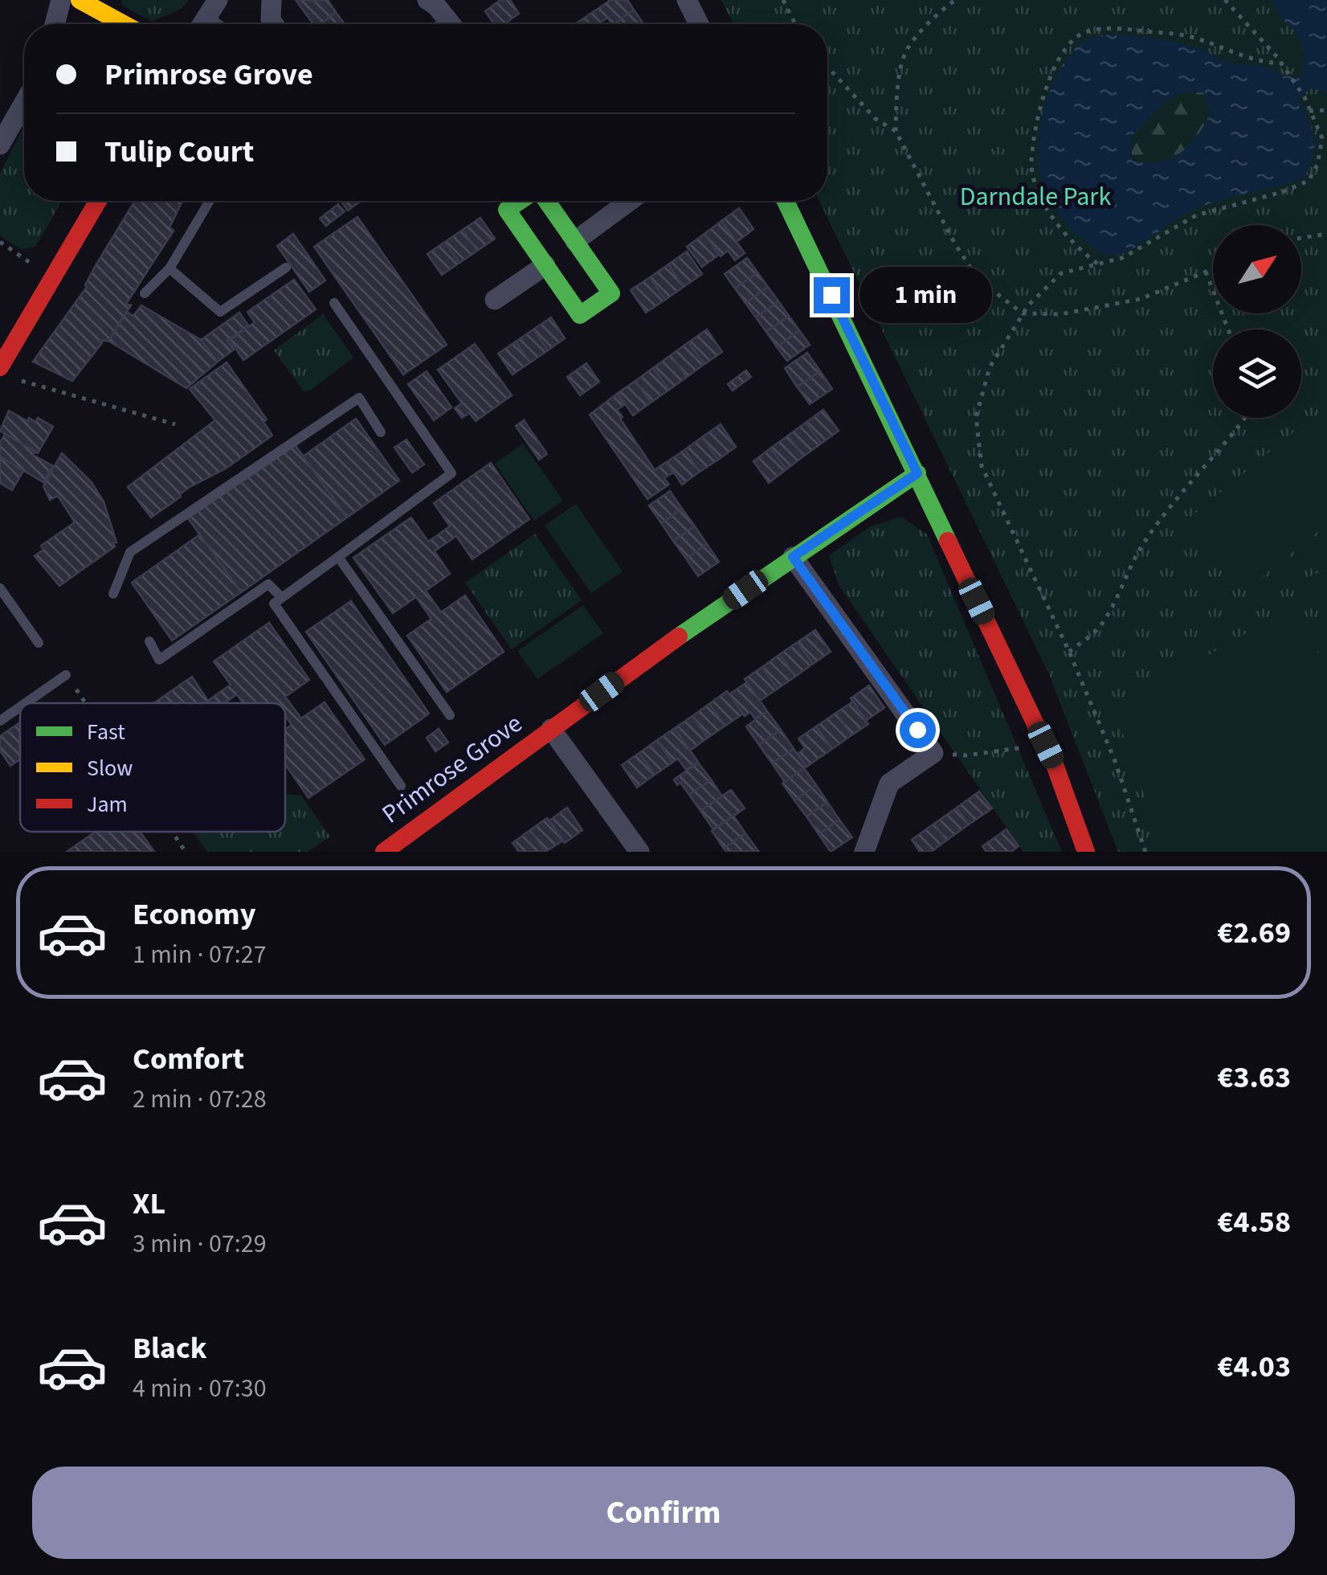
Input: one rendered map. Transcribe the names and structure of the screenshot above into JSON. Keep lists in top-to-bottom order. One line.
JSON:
{"streets":{"street":["Primrose Grove"]},"parks":["Darndale Park"],"legend":["Fast","Slow","Jam"],"north":"top right","page":{"banner":["Primrose Grove","Tulip Court"],"bubble":"1 min","list":[{"name":"Economy","note":"1 min · 07:27","value":"€2.69"},{"name":"Comfort","note":"2 min · 07:28","value":"€3.63"},{"name":"XL","note":"3 min · 07:29","value":"€4.58"},{"name":"Black","note":"4 min · 07:30","value":"€4.03"}],"buttons":"Confirm"}}
